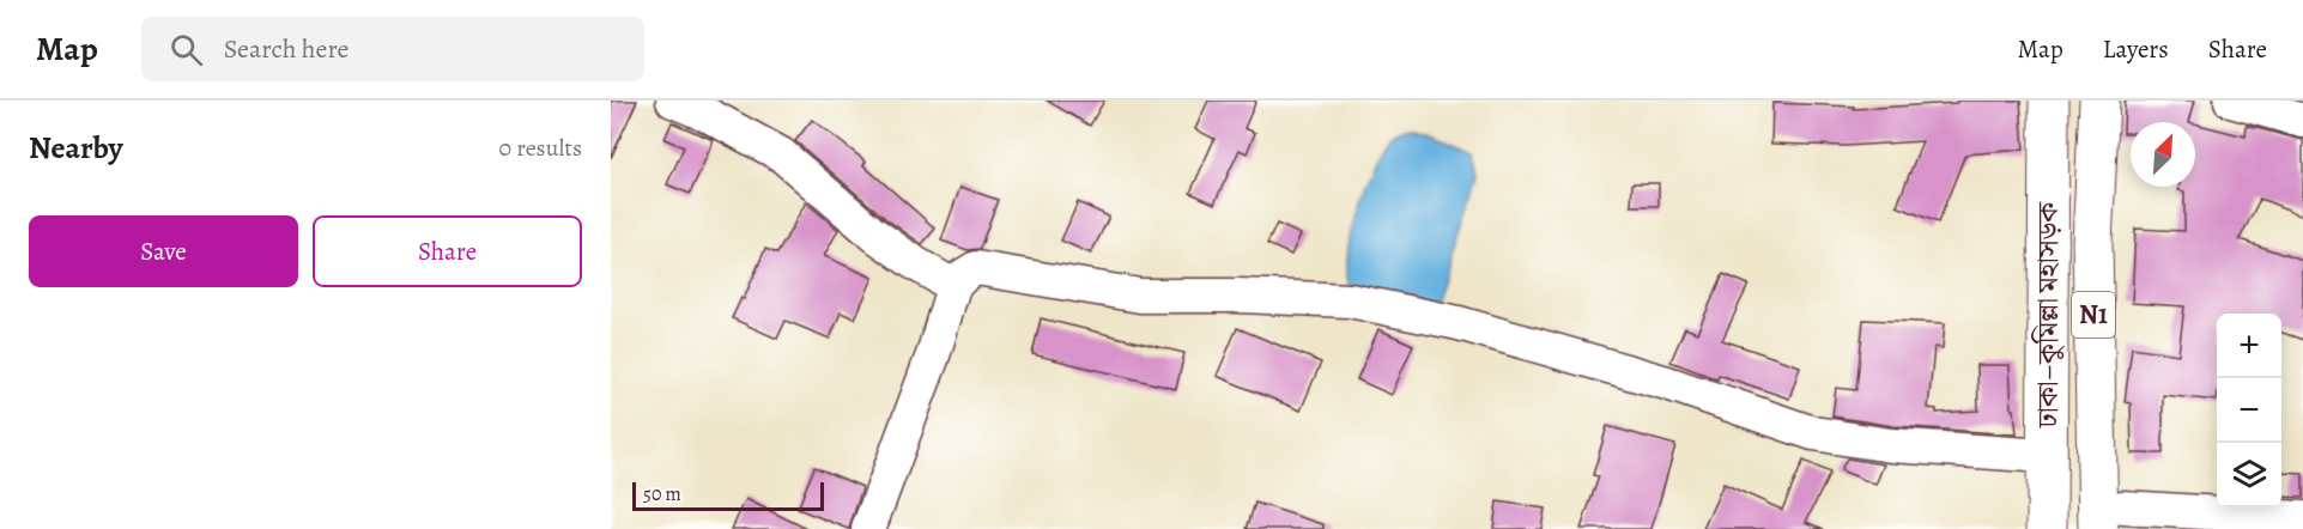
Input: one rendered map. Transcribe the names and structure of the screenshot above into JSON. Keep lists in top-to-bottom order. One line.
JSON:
{"streets":{"highway":["ঢাকা–কুমিল্লা মহাসড়ক","N1"]},"scale_bar":"50 m","north":"top right","page":{"header":"Map","search":"Search here","nav":["Map","Layers","Share"],"heading":["Nearby","0 results"],"buttons":["Save","Share"],"map_buttons":["+","−"],"scale":"50 m"}}
